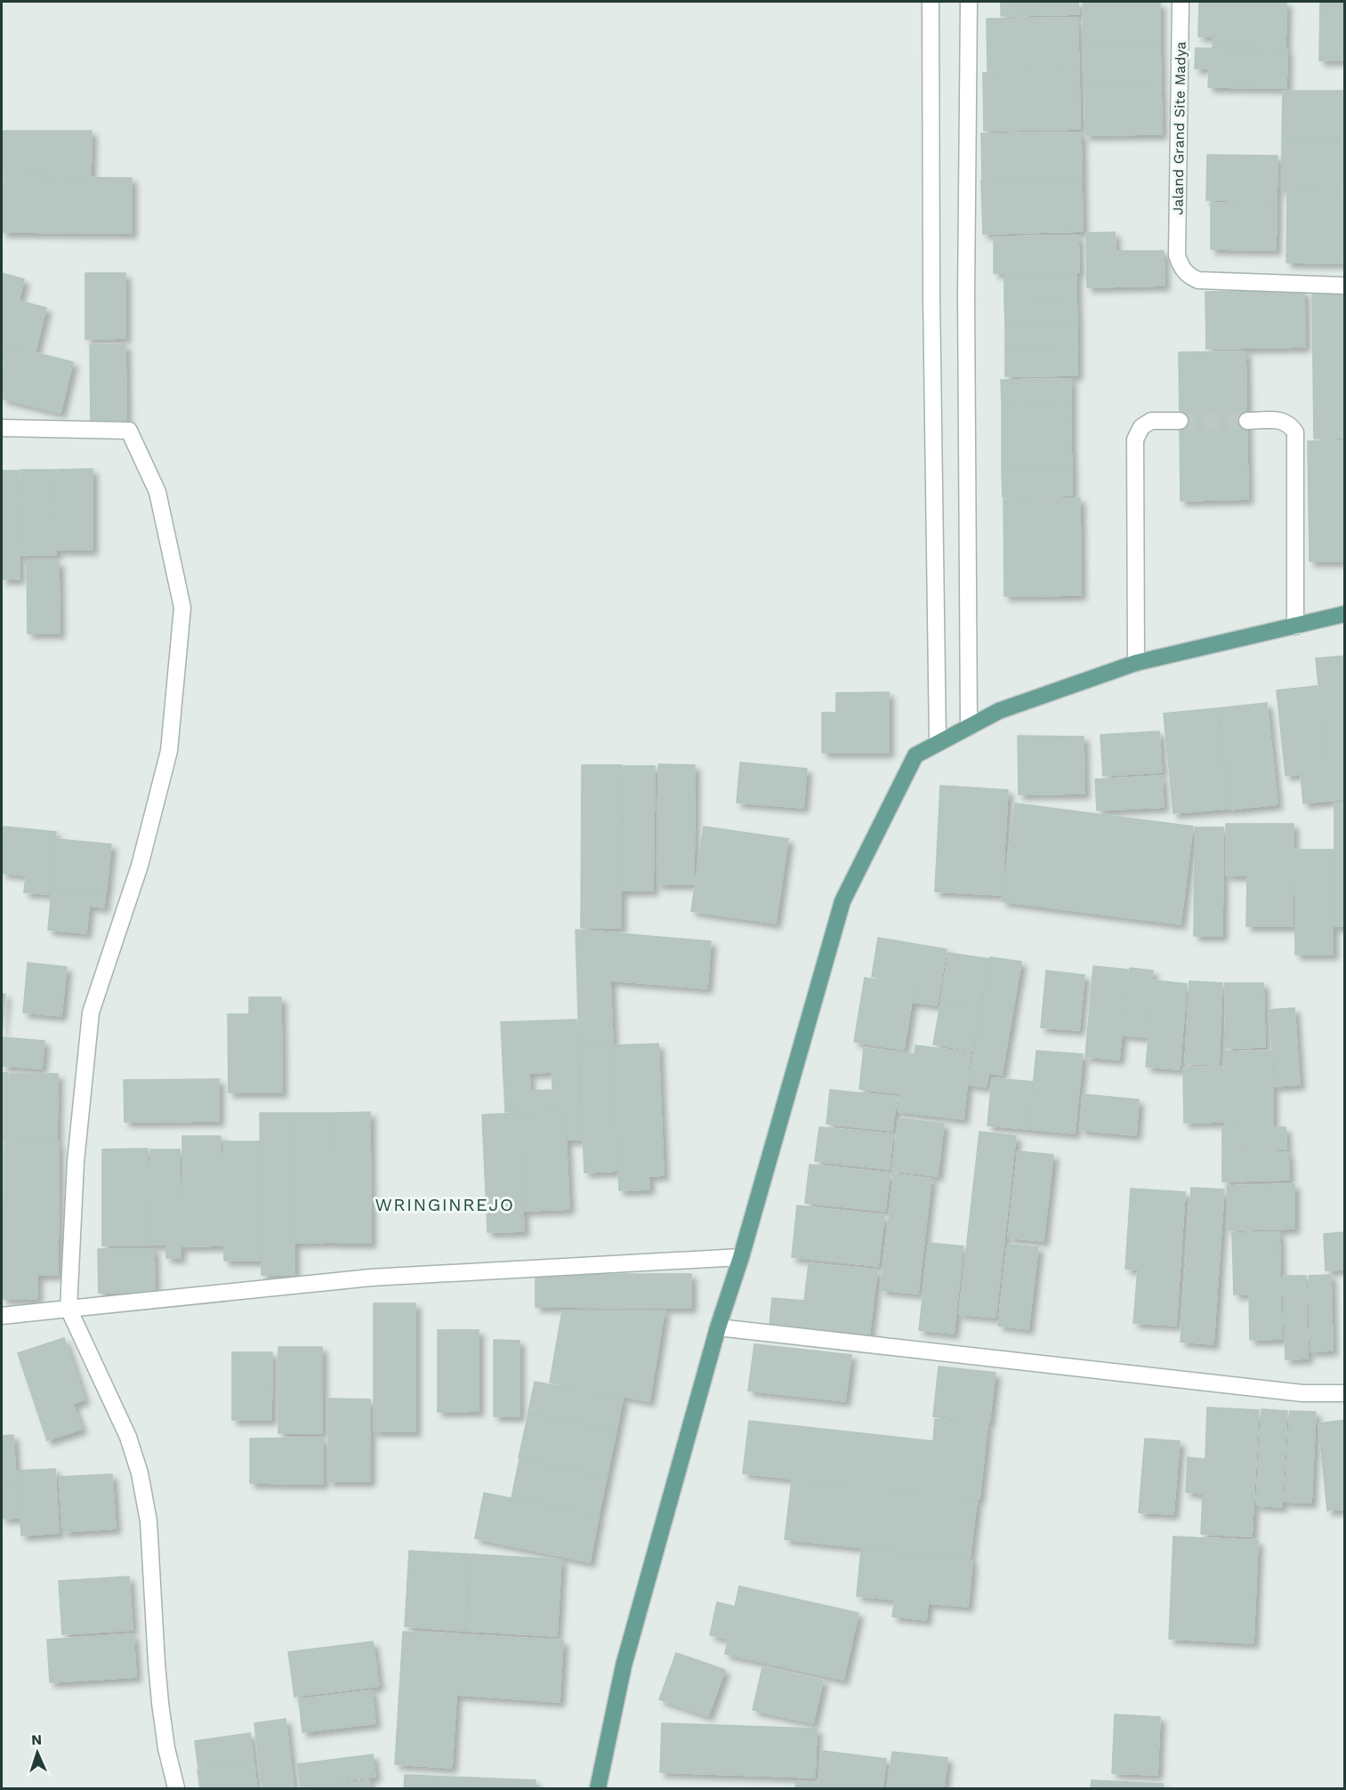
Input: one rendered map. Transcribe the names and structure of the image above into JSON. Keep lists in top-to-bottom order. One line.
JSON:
{"streets":{"street":["Jaland Grand Site Madya"]},"districts":["WRINGINREJO"],"north":"top"}
